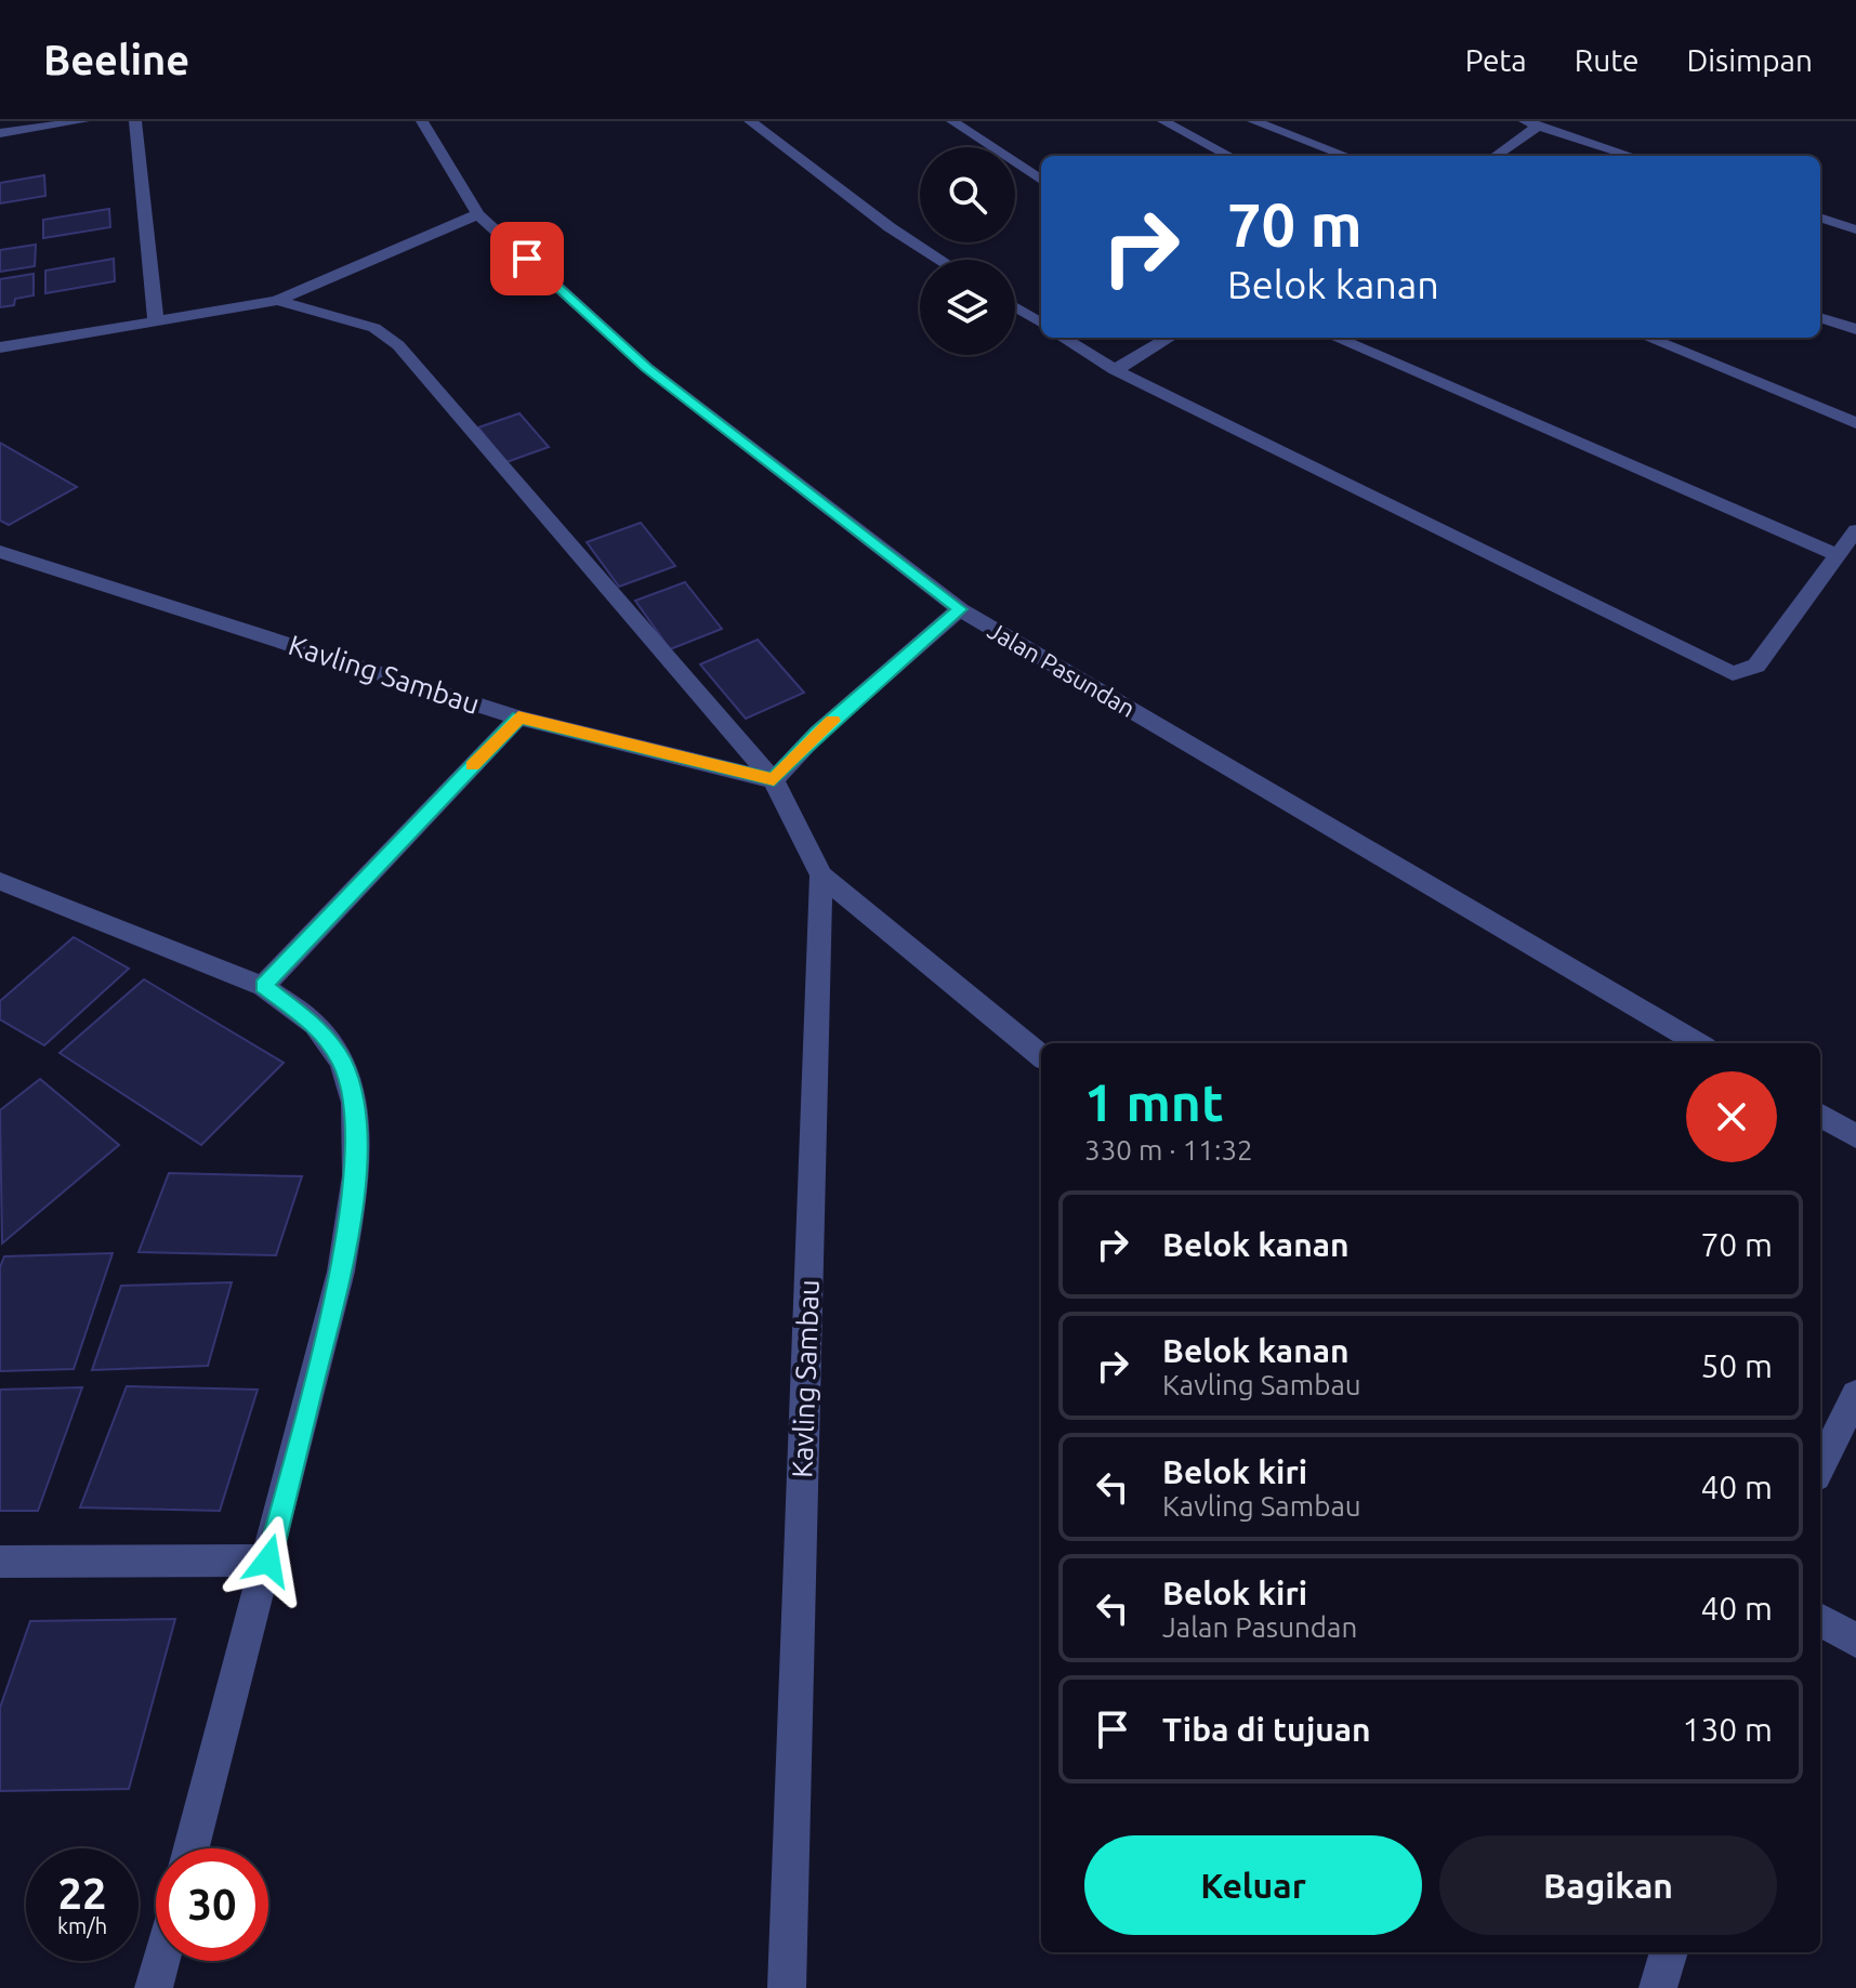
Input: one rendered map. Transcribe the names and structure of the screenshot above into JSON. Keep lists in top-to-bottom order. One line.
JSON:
{"streets":{"street":["Jalan Pasundan","Kavling Sambau"]},"page":{"header":"Beeline","nav":["Peta","Rute","Disimpan"],"turn":["70 m","Belok kanan"],"heading":["1 mnt","330 m · 11:32"],"list":[{"name":"Belok kanan","value":"70 m"},{"name":"Belok kanan","note":"Kavling Sambau","value":"50 m"},{"name":"Belok kiri","note":"Kavling Sambau","value":"40 m"},{"name":"Belok kiri","note":"Jalan Pasundan","value":"40 m"},{"name":"Tiba di tujuan","value":"130 m"}],"buttons":["Keluar","Bagikan"],"speed":"22 km/h","limit":"30"}}
